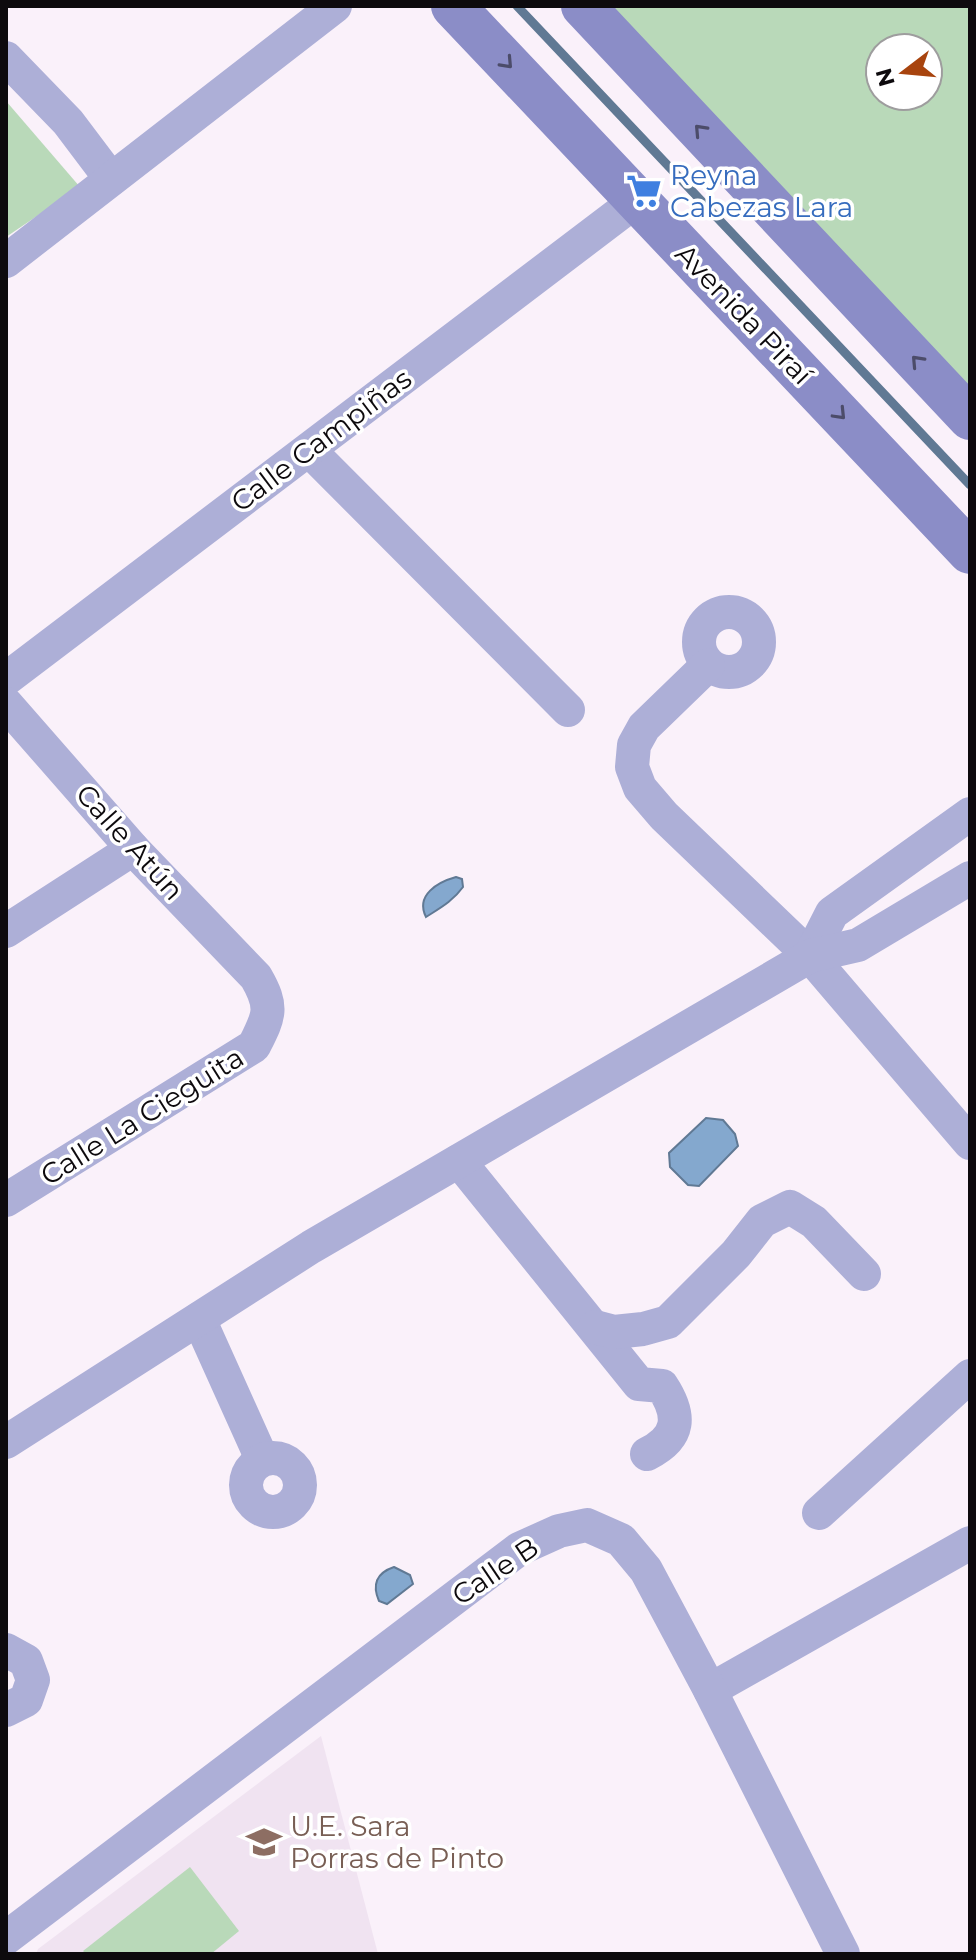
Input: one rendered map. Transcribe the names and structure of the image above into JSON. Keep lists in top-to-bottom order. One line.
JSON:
{"streets":{"main road":["Avenida Piraí"],"street":["Calle Campiñas","Calle Atún","Calle La Cieguita","Calle B"]},"crossings":[["Avenida Piraí","Calle Campiñas"],["Calle Atún","Calle La Cieguita"]],"places":{"supermarket":["Reyna Cabezas Lara"],"school or university":["U.E. Sara Porras de Pinto"]},"north":"left"}
